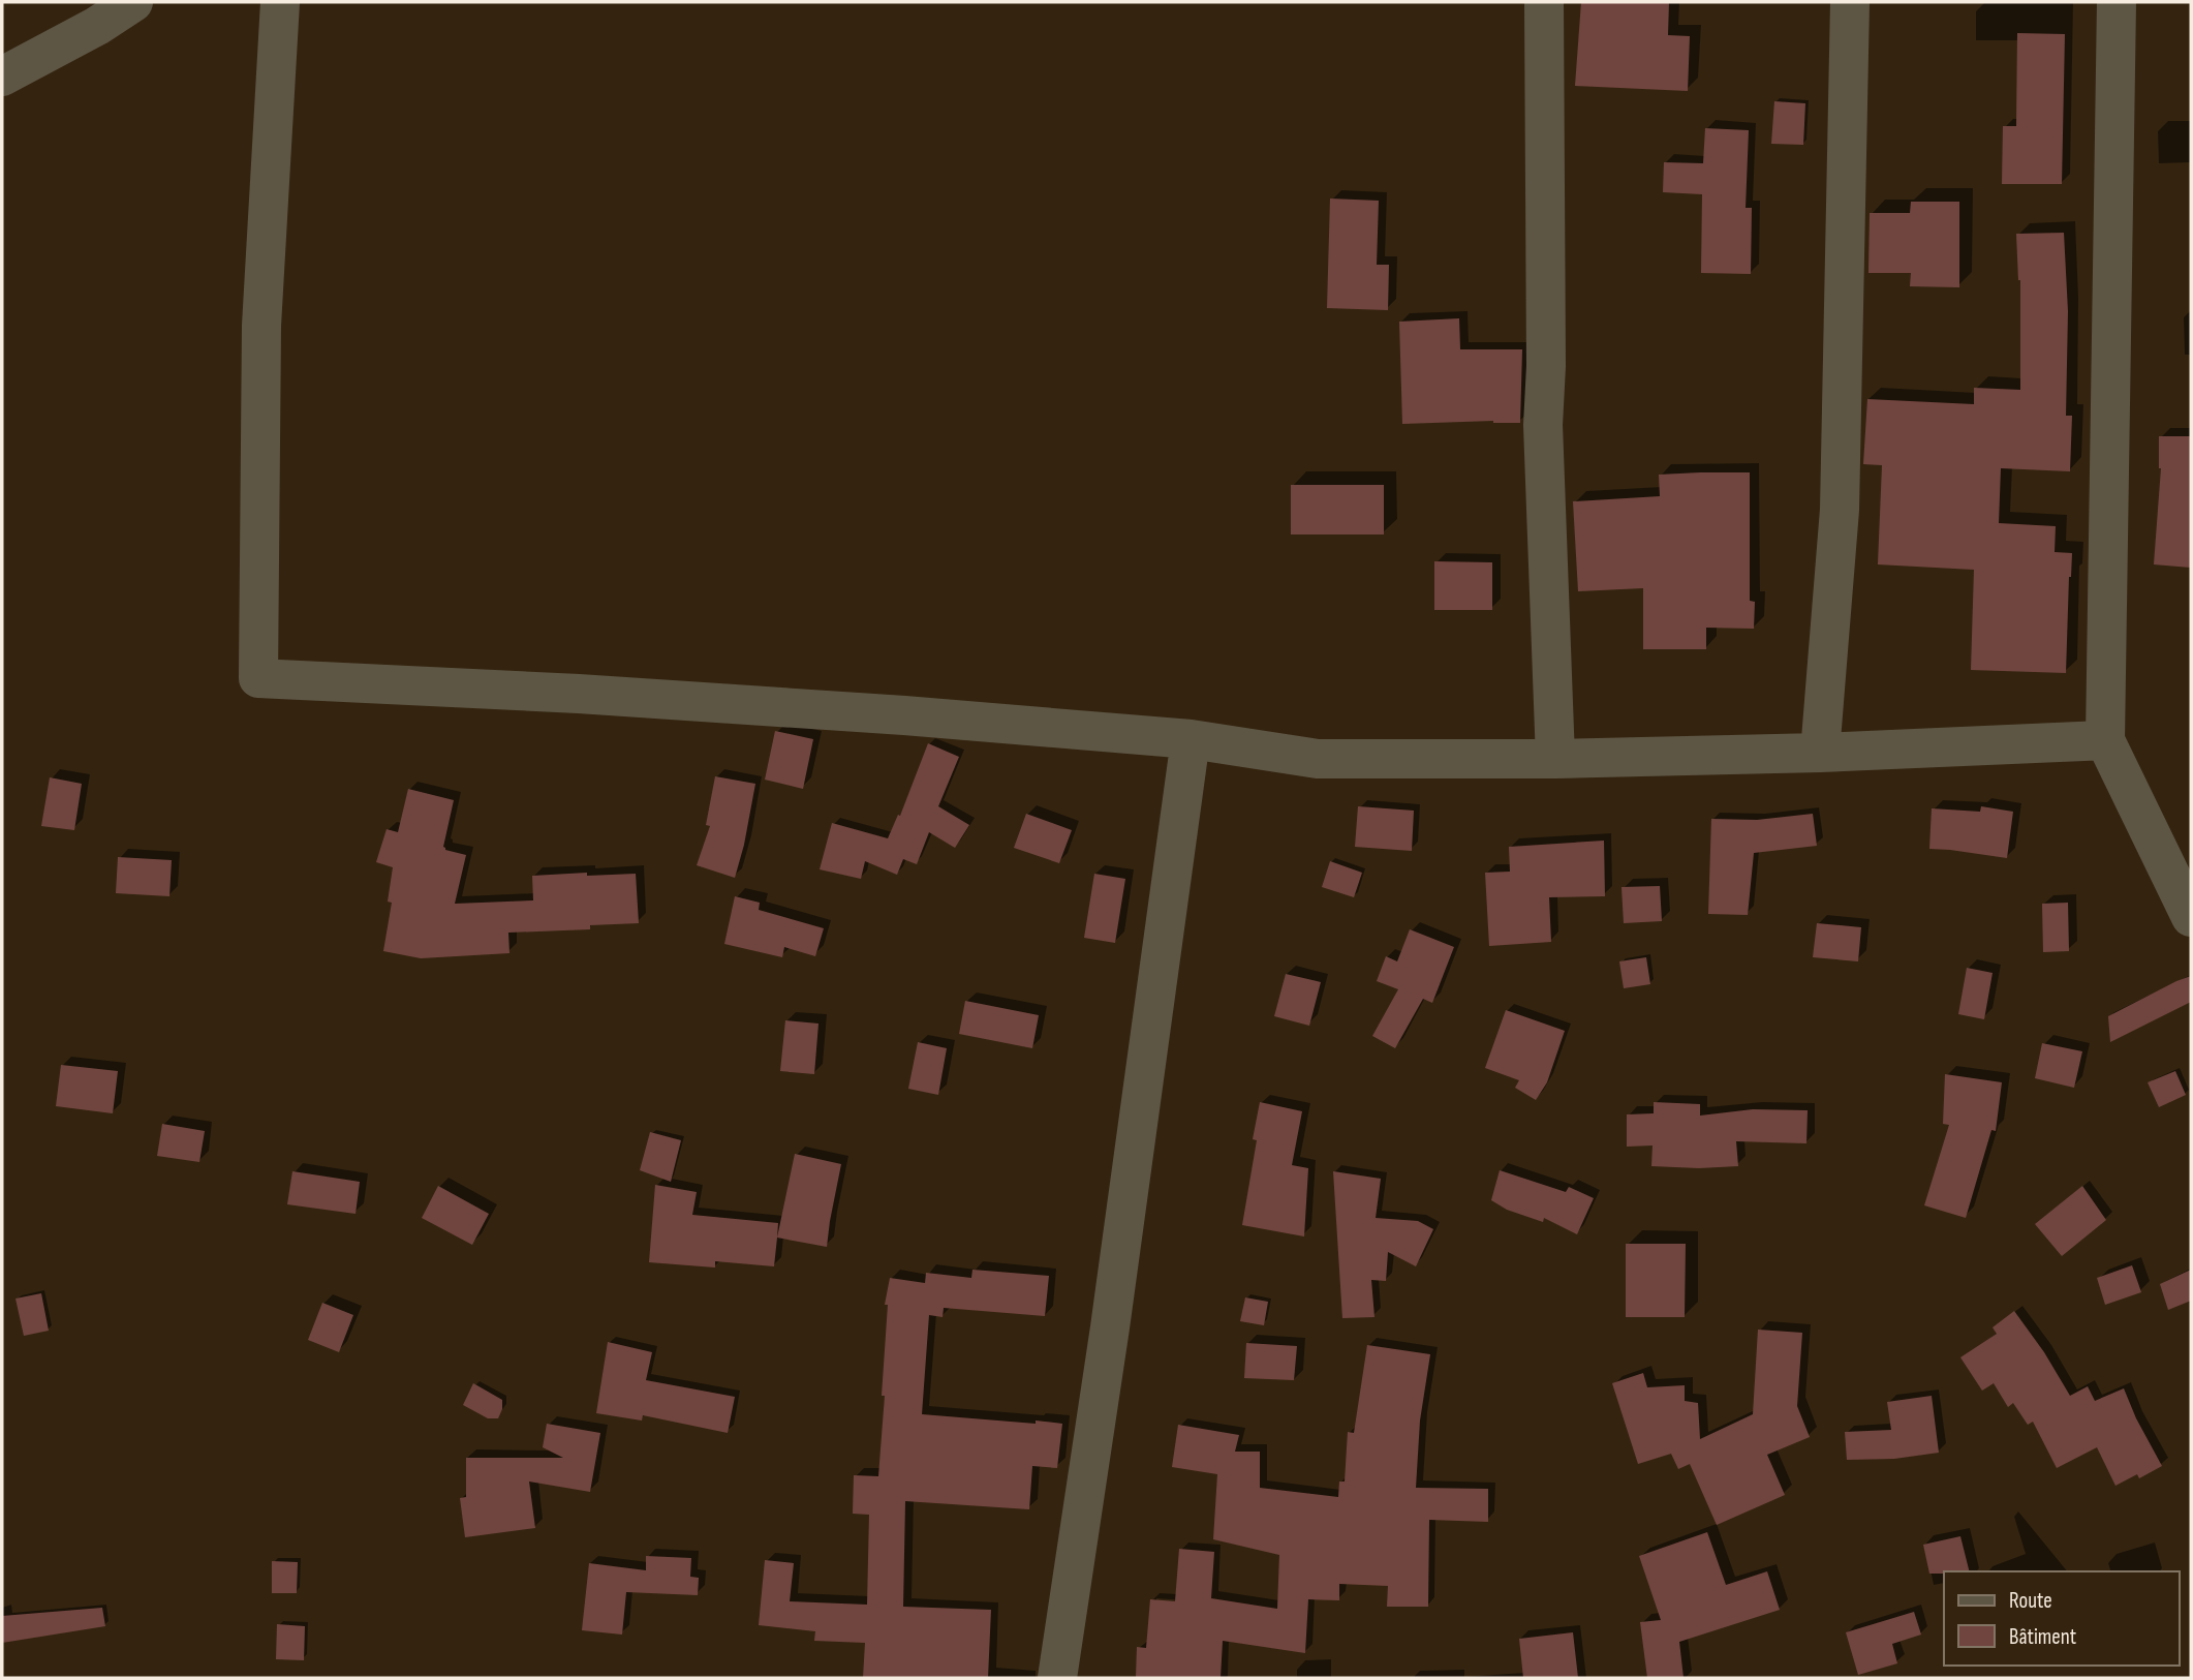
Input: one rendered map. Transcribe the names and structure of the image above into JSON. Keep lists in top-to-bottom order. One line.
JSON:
{"legend":["Route","Bâtiment"]}
